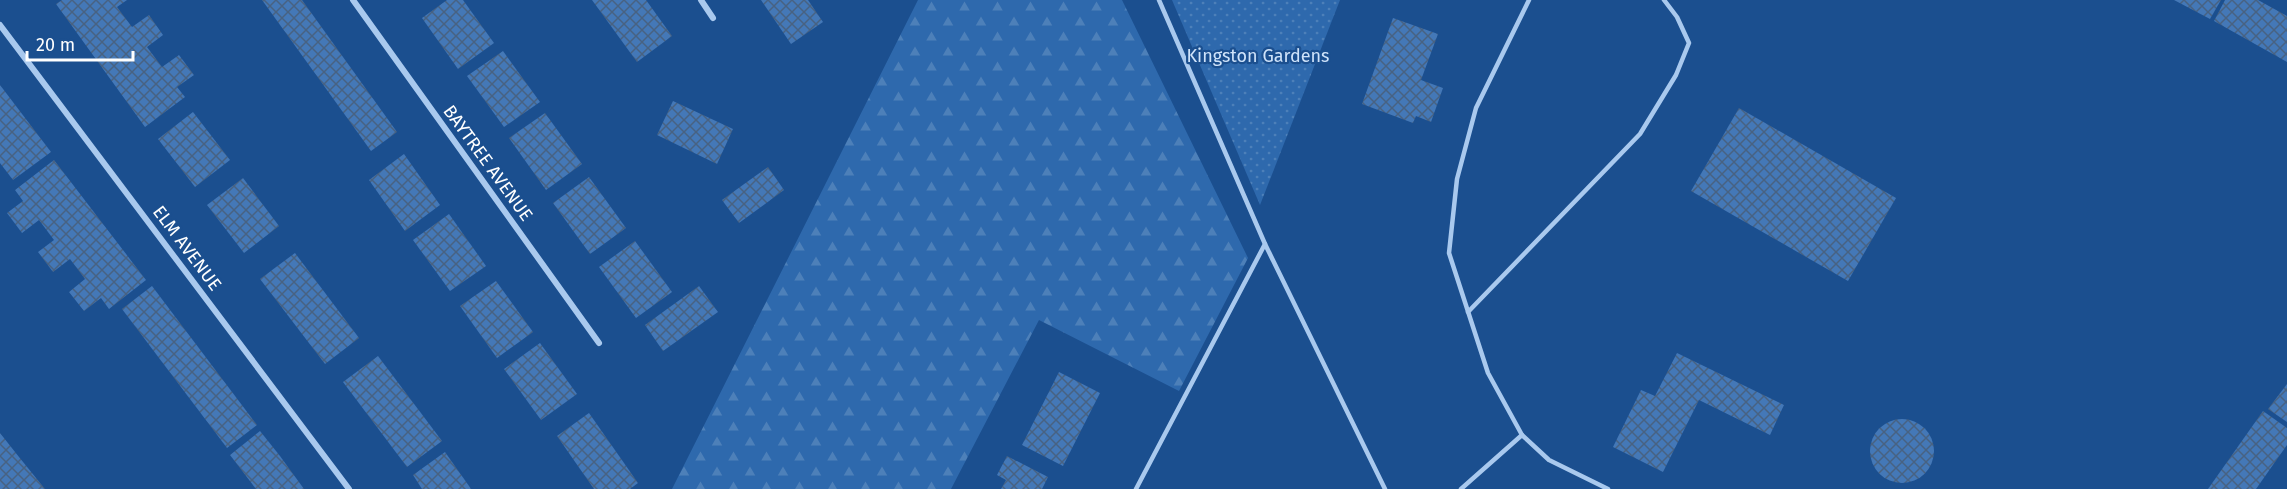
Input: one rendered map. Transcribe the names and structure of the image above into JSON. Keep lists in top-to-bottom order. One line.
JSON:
{"streets":{"street":["BAYTREE AVENUE","ELM AVENUE"]},"parks":["Kingston Gardens"],"scale_bar":"20 m"}
